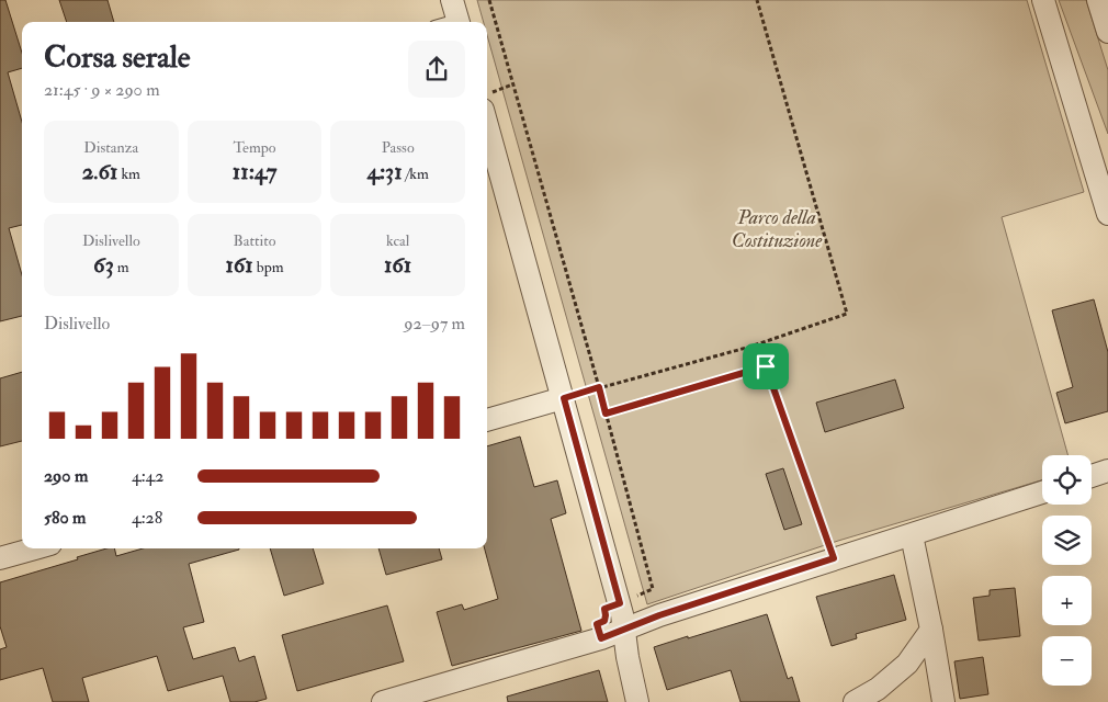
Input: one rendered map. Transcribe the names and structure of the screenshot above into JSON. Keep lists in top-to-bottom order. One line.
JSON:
{"parks":["Parco della Costituzione"],"page":{"heading":["Corsa serale","21:45 · 9 × 290 m"],"stats":[["Distanza","2.61 km"],["Tempo","11:47"],["Passo","4:31 /km"],["Dislivello","63 m"],["Battito","161 bpm"],["kcal","161"]],"chart":["Dislivello","92–97 m"],"map_buttons":["+","−"],"list":[{"name":"290 m","note":"4:42"},{"name":"580 m","note":"4:28"}]}}
